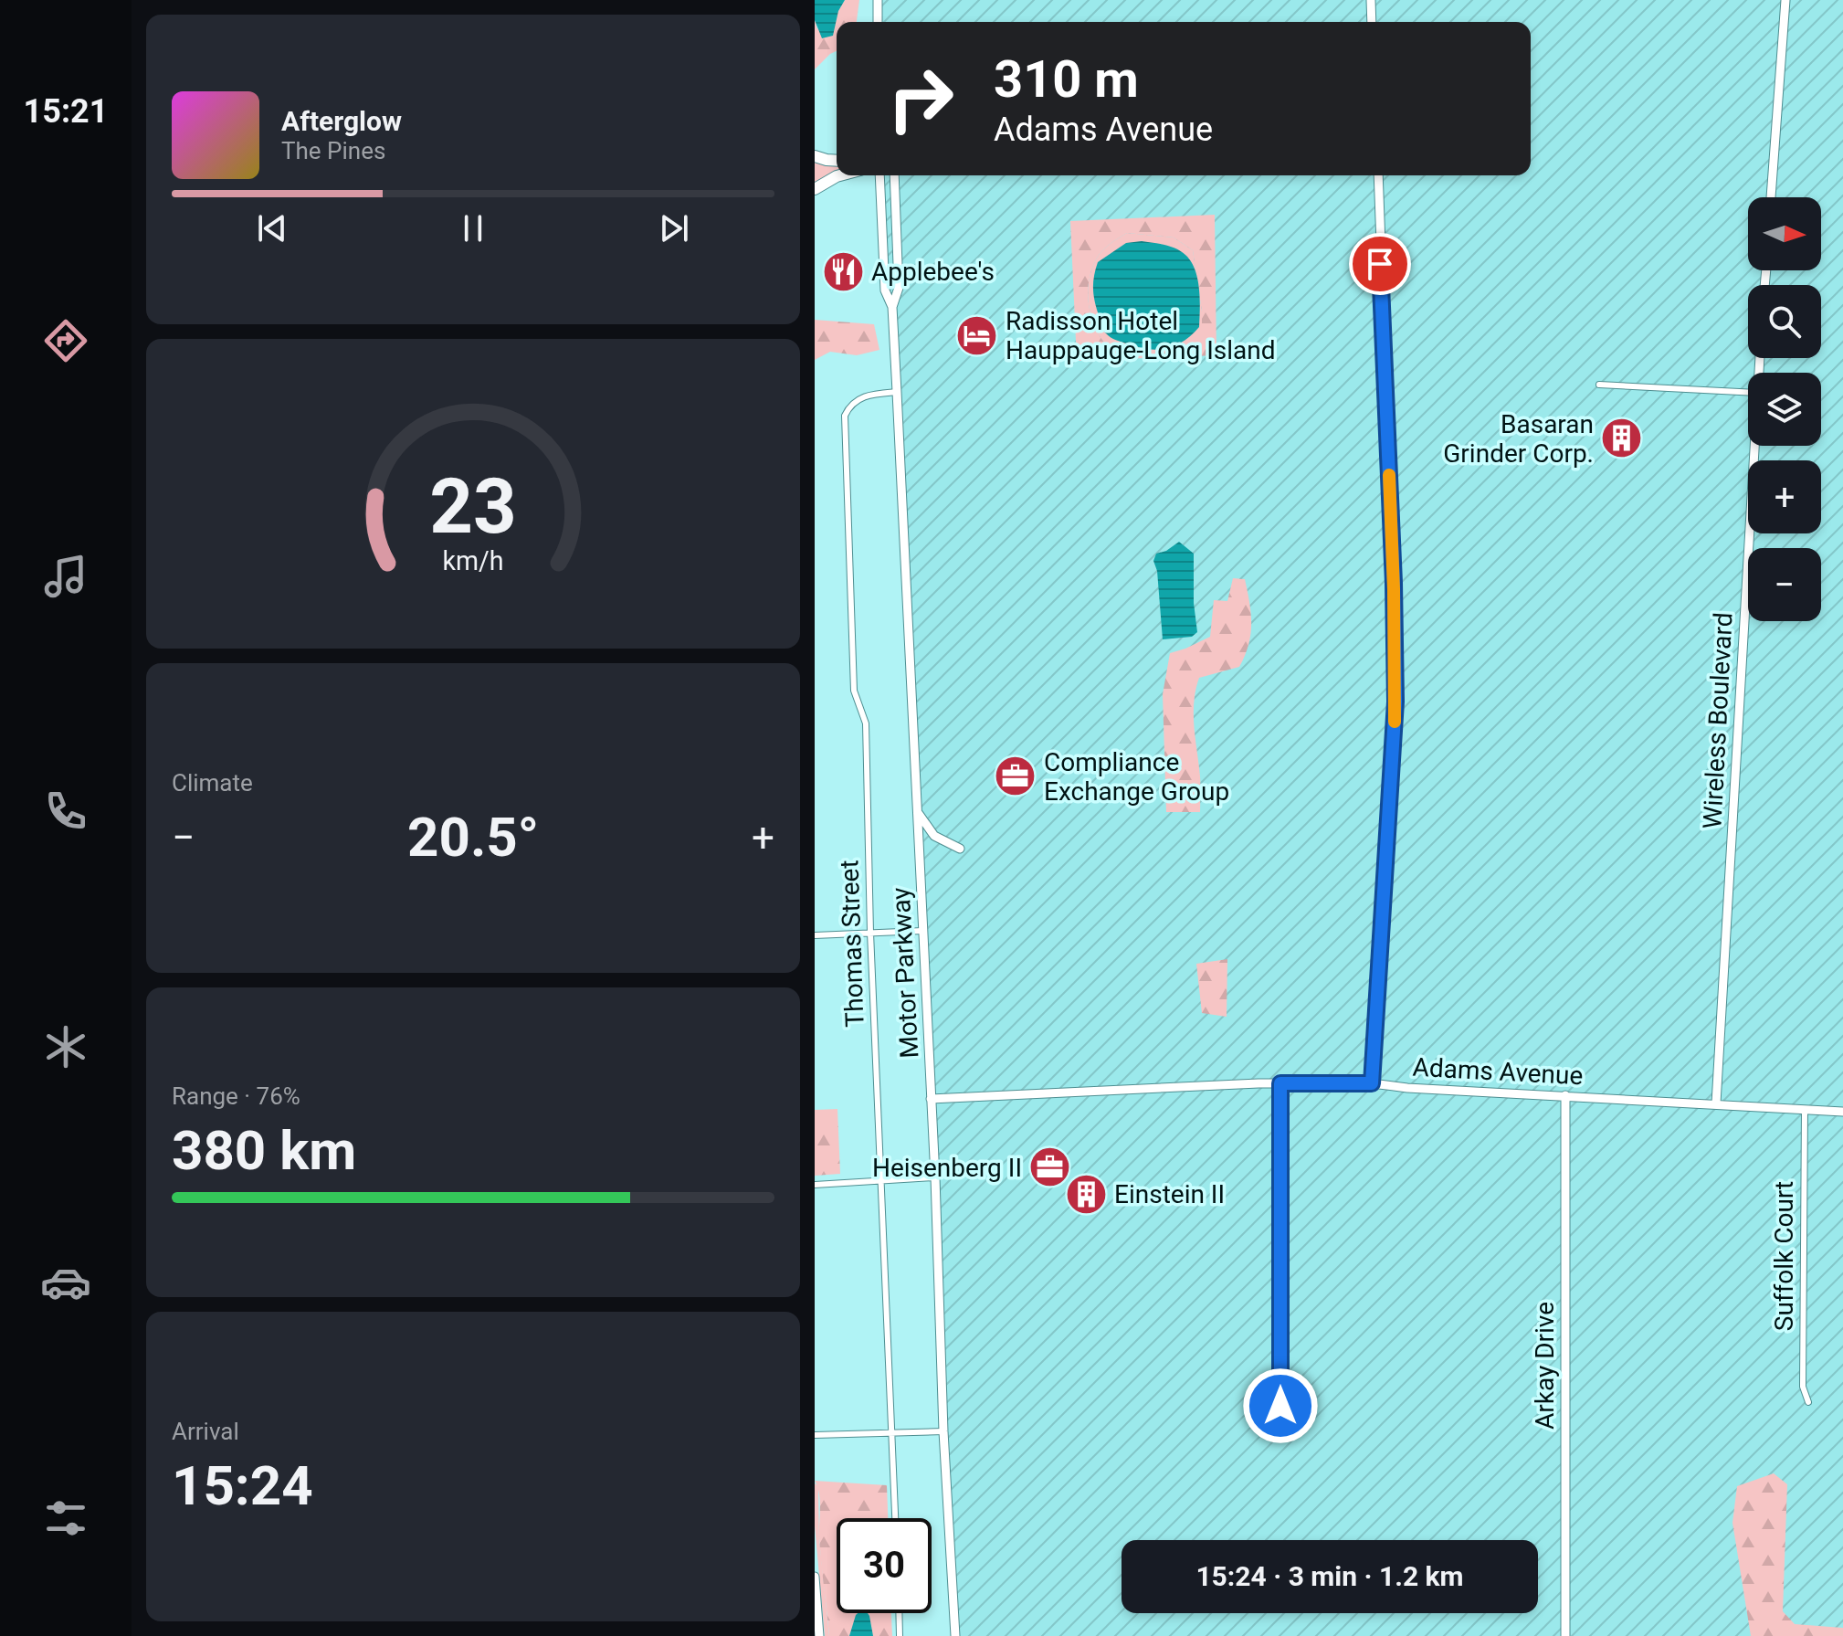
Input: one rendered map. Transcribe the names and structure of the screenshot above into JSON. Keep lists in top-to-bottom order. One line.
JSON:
{"streets":{"street":["Wireless Boulevard","Thomas Street","Motor Parkway","Adams Avenue","Suffolk Court","Arkay Drive"]},"crossings":[["Wireless Boulevard","Adams Avenue"],["Thomas Street","Motor Parkway"],["Motor Parkway","Adams Avenue"],["Adams Avenue","Suffolk Court"],["Adams Avenue","Arkay Drive"]],"places":{"restaurant":["Applebee's"],"hotel":["Radisson Hotel Hauppauge-Long Island"],"building":["Basaran Grinder Corp.","Einstein II"],"office":["Compliance Exchange Group","Heisenberg II"]},"north":"right","page":{"tabs":"15:21","turn":["310 m","Adams Avenue"],"song":["Afterglow","The Pines"],"map_buttons":["+","−"],"tile":["Climate",["Range · 76%","380 km"],["Arrival","15:24"]],"heat":["−","20.5°","+"],"limit":"30","trip":"15:24 · 3 min · 1.2 km","gauge":["23","km/h"]}}
